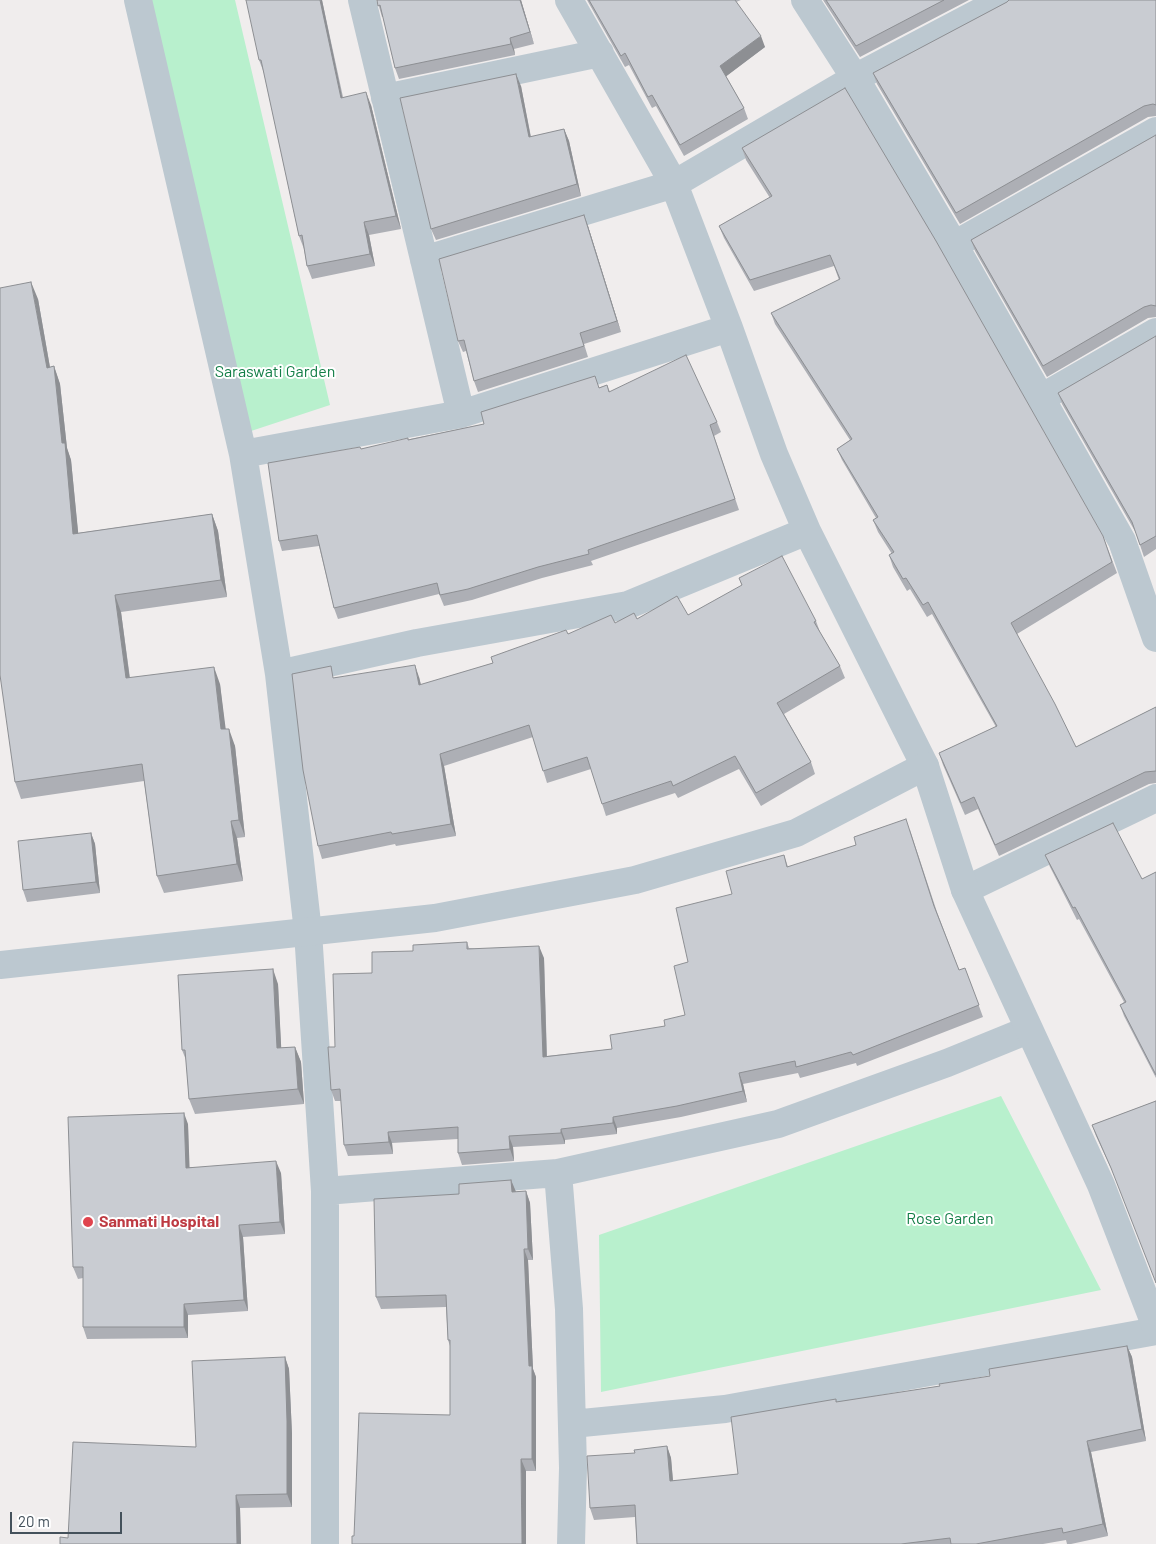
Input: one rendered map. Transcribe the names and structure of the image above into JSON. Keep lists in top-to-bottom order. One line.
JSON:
{"parks":["Saraswati Garden","Rose Garden"],"places":["Sanmati Hospital"],"scale_bar":"20 m"}
